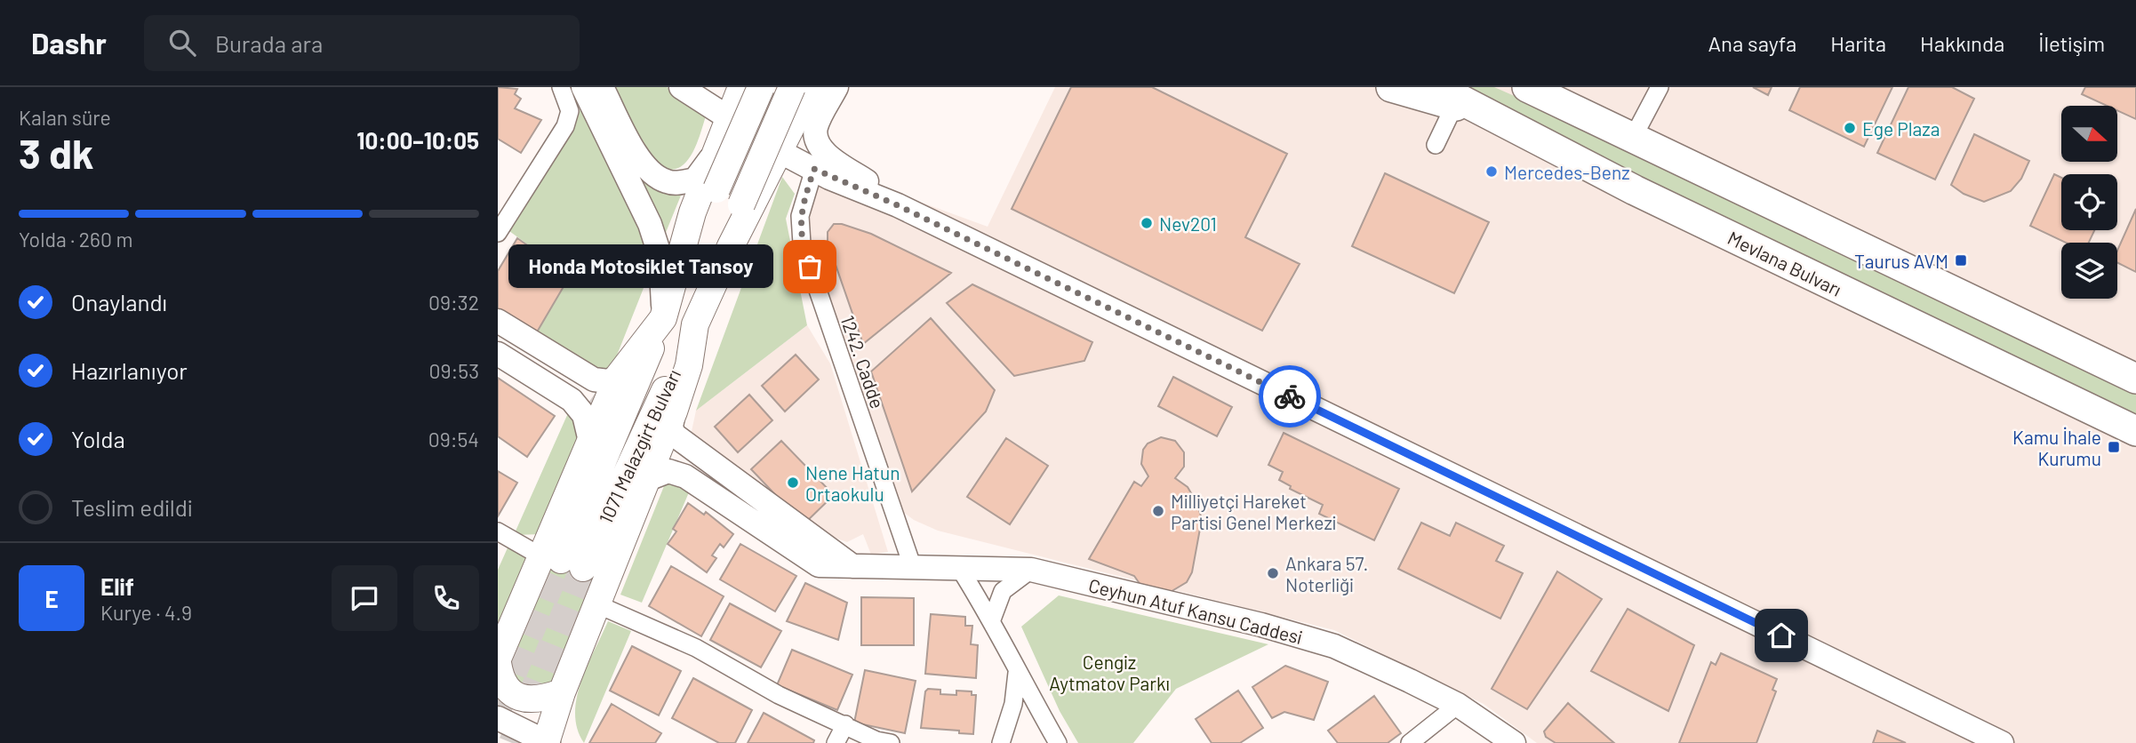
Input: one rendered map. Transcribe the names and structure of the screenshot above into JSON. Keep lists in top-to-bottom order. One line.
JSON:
{"streets":{"highway":["Mevlana Bulvarı"],"main road":["1071 Malazgirt Bulvarı"],"street":["1242. Cadde","Ceyhun Atuf Kansu Caddesi"]},"crossings":[["1242. Cadde","Ceyhun Atuf Kansu Caddesi"]],"parks":["Cengiz Aytmatov Parkı"],"places":{"other":["Ege Plaza","Mercedes-Benz","Nev201","Honda Motosiklet Tansoy","Nene Hatun Ortaokulu","Milliyetçi Hareket Partisi Genel Merkezi","Ankara 57. Noterliği"],"transit":["Taurus AVM","Kamu İhale Kurumu"]},"north":"right","page":{"header":"Dashr","search":"Burada ara","nav":["Ana sayfa","Harita","Hakkında","İletişim"],"heading":["3 dk","Kalan süre","10:00–10:05"],"panel":["Elif","Kurye · 4.9"],"bar":"Yolda · 260 m","bubble":"Honda Motosiklet Tansoy","list":[["Onaylandı","09:32"],["Hazırlanıyor","09:53"],["Yolda","09:54"],"Teslim edildi"],"round":"E"}}
